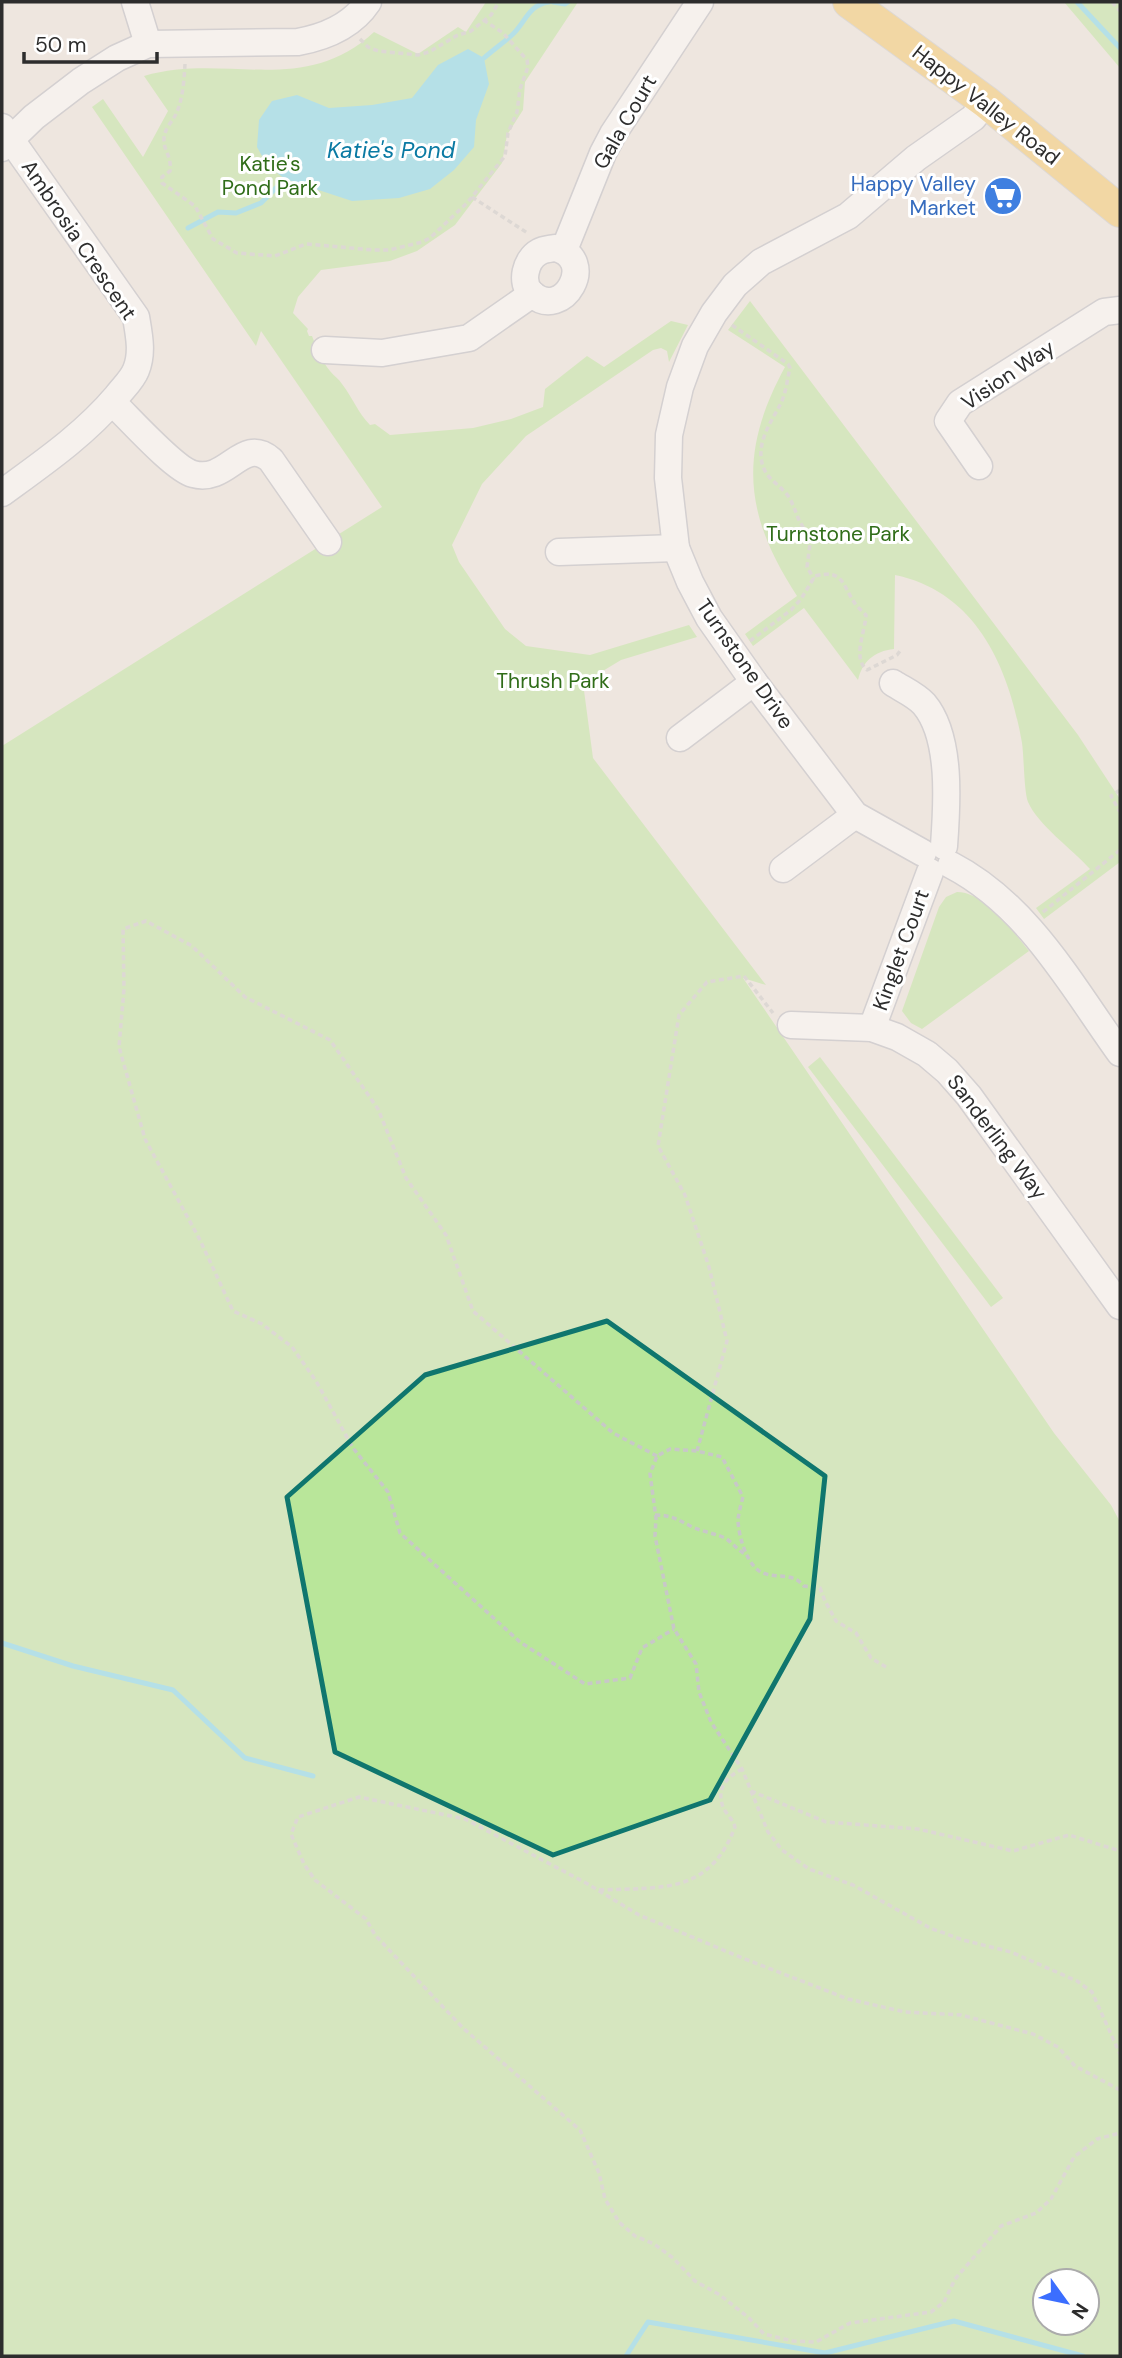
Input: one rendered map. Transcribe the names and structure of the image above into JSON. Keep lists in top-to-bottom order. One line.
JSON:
{"streets":{"main road":["Happy Valley Road"],"street":["Gala Court","Ambrosia Crescent","Vision Way","Turnstone Drive","Kinglet Court","Sanderling Way"]},"crossings":[["Happy Valley Road","Turnstone Drive"],["Turnstone Drive","Kinglet Court"],["Kinglet Court","Sanderling Way"]],"water":["Katie's Pond"],"parks":["Katie's Pond Park","Turnstone Park","Thrush Park"],"places":{"supermarket":["Happy Valley Market"]},"scale_bar":"50 m","north":"bottom right"}
